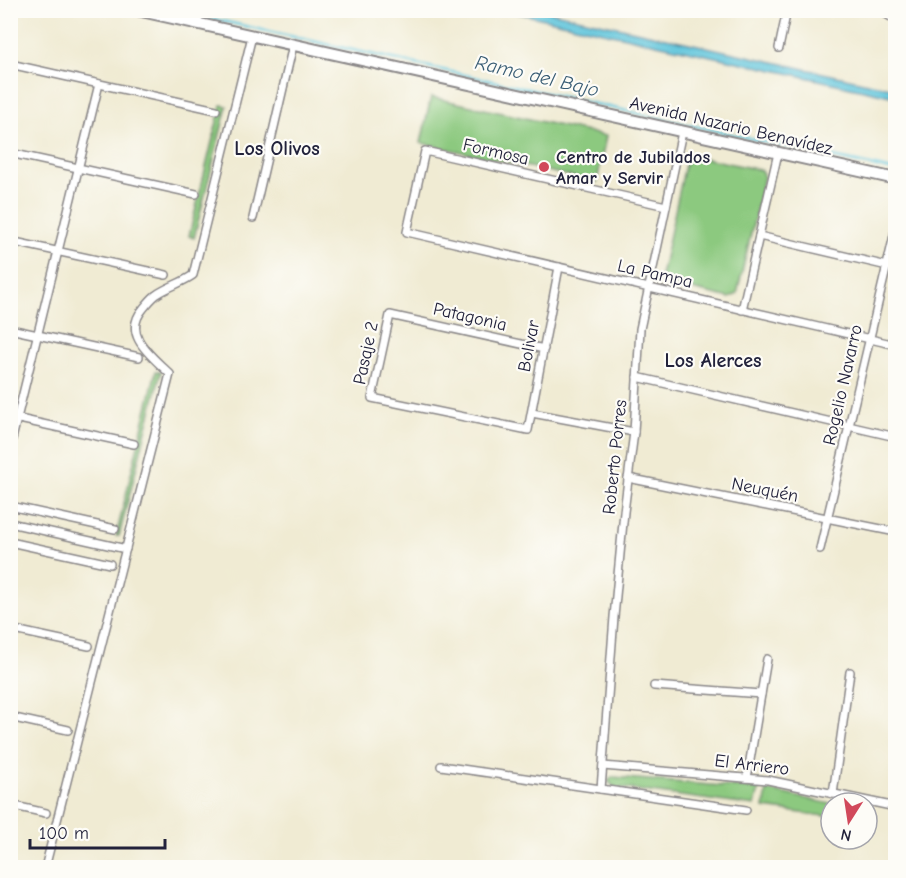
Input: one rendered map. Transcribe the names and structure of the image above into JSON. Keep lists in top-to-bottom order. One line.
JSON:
{"streets":{"main road":["Avenida Nazario Benavídez"],"street":["Formosa","La Pampa","Patagonia","Bolivar","Pasaje 2","Rogelio Navarro","Roberto Porres","Neuquén","El Arriero"]},"crossings":[["Avenida Nazario Benavídez","Roberto Porres"],["Formosa","La Pampa"],["Formosa","Roberto Porres"],["La Pampa","Bolivar"],["La Pampa","Rogelio Navarro"],["La Pampa","Roberto Porres"],["Patagonia","Bolivar"],["Patagonia","Pasaje 2"],["Bolivar","Pasaje 2"],["Rogelio Navarro","Neuquén"],["Roberto Porres","Neuquén"],["Roberto Porres","El Arriero"]],"districts":["Los Olivos","Los Alerces"],"water":["Ramo del Bajo"],"places":["Centro de Jubilados Amar y Servir"],"scale_bar":"100 m","north":"bottom"}
